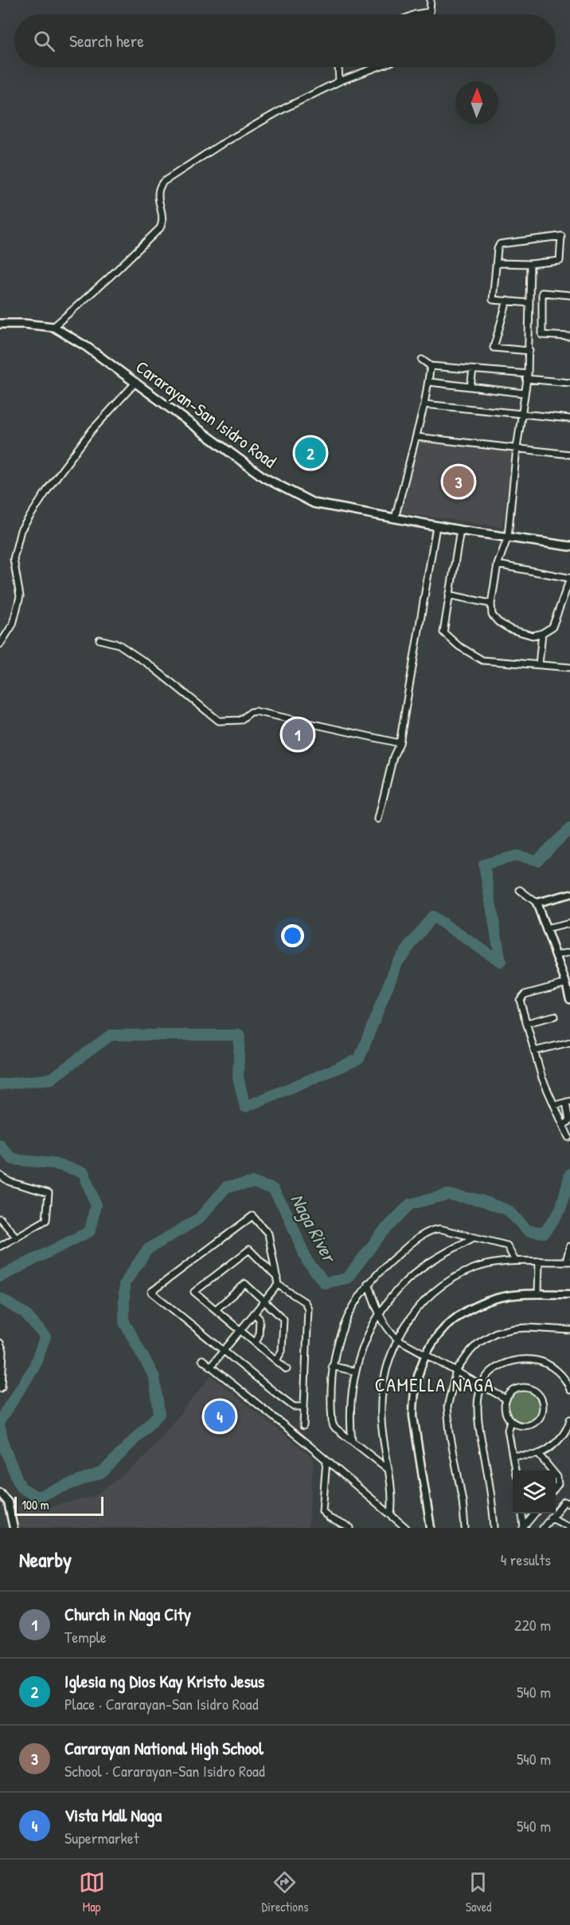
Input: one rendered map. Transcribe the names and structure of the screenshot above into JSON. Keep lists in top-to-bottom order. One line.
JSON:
{"streets":{"main road":["Cararayan-San Isidro Road"]},"districts":["CAMELLA NAGA"],"water":["Naga River"],"scale_bar":"100 m","north":"top","page":{"search":"Search here","pins":["2","3","1","4"],"scale":"100 m","heading":["Nearby","4 results"],"list":[{"mark":"1","name":"Church in Naga City","note":"Temple","value":"220 m"},{"mark":"2","name":"Iglesia ng Dios Kay Kristo Jesus","note":"Place · Cararayan-San Isidro Road","value":"540 m"},{"mark":"3","name":"Cararayan National High School","note":"School · Cararayan-San Isidro Road","value":"540 m"},{"mark":"4","name":"Vista Mall Naga","note":"Supermarket","value":"540 m"}],"nav":["Map","Directions","Saved"]}}
